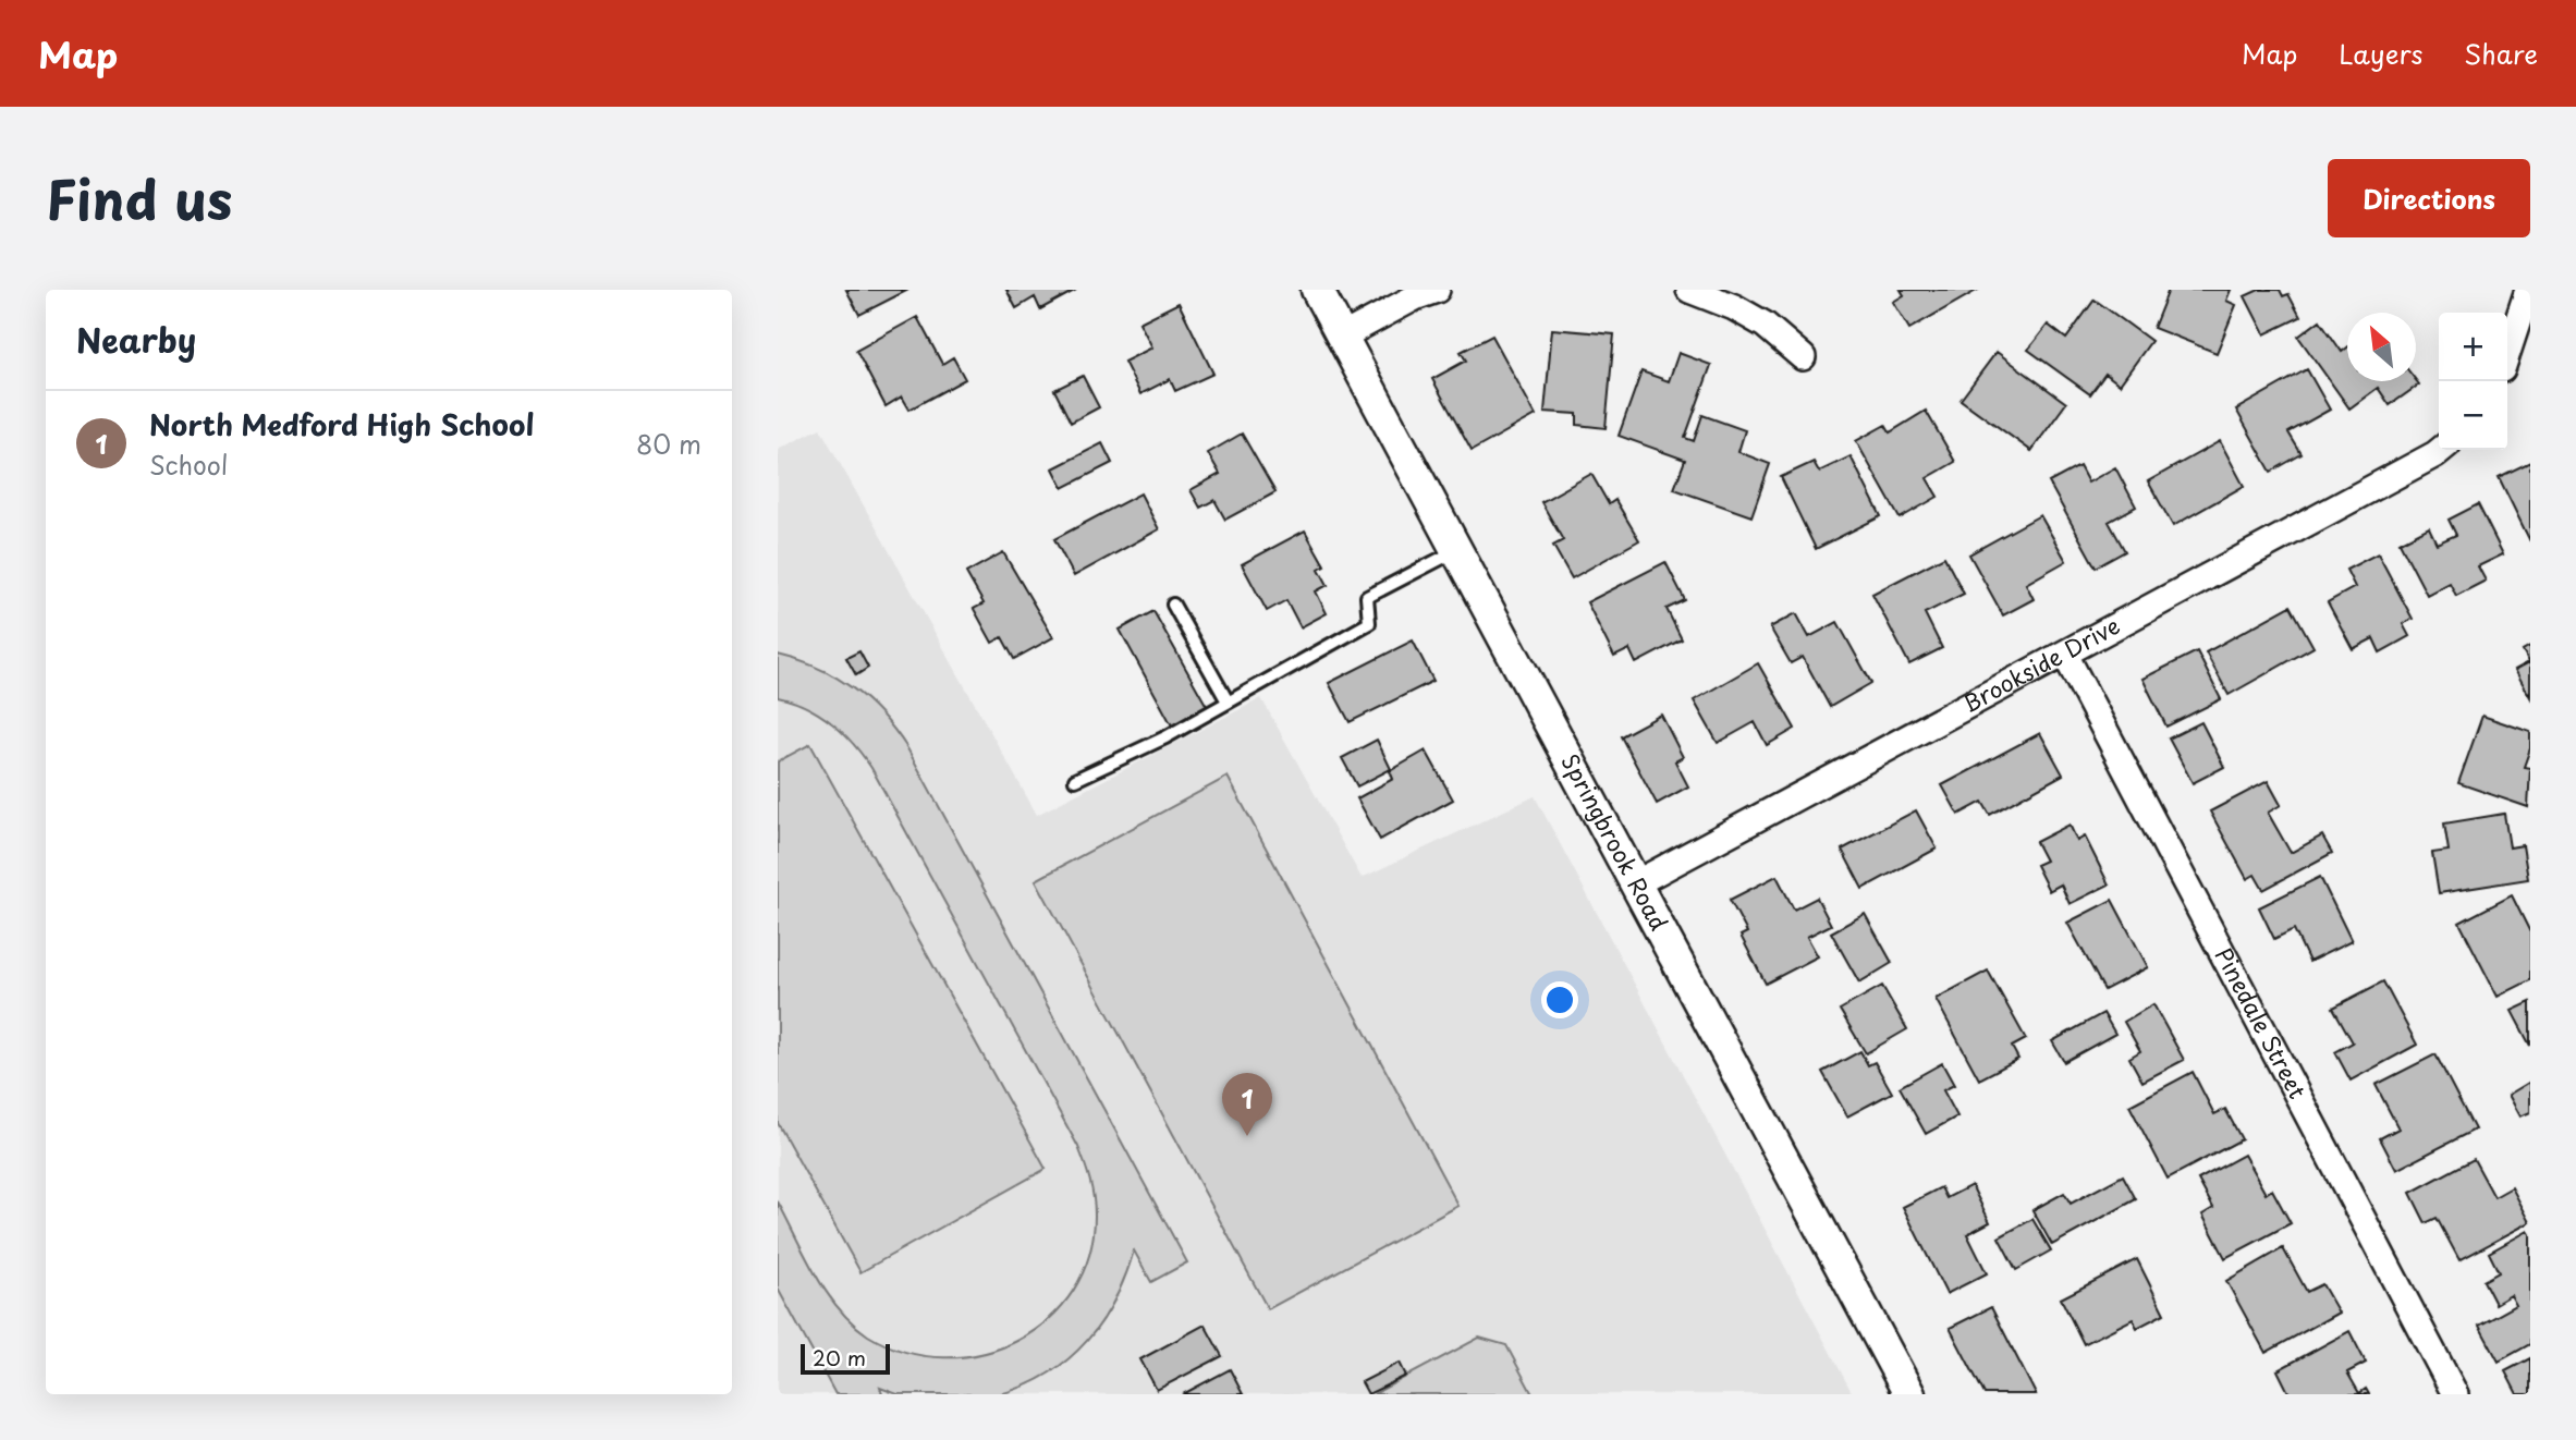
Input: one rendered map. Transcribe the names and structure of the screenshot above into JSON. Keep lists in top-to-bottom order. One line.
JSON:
{"streets":{"street":["Brookside Drive","Springbrook Road","Pinedale Street"]},"crossings":[["Brookside Drive","Springbrook Road"],["Brookside Drive","Pinedale Street"]],"scale_bar":"20 m","north":"top left","page":{"header":"Map","nav":["Map","Layers","Share"],"title":"Find us","buttons":"Directions","heading":"Nearby","map_buttons":["+","−"],"list":[{"mark":"1","name":"North Medford High School","note":"School","value":"80 m"}],"pins":"1","scale":"20 m"}}
